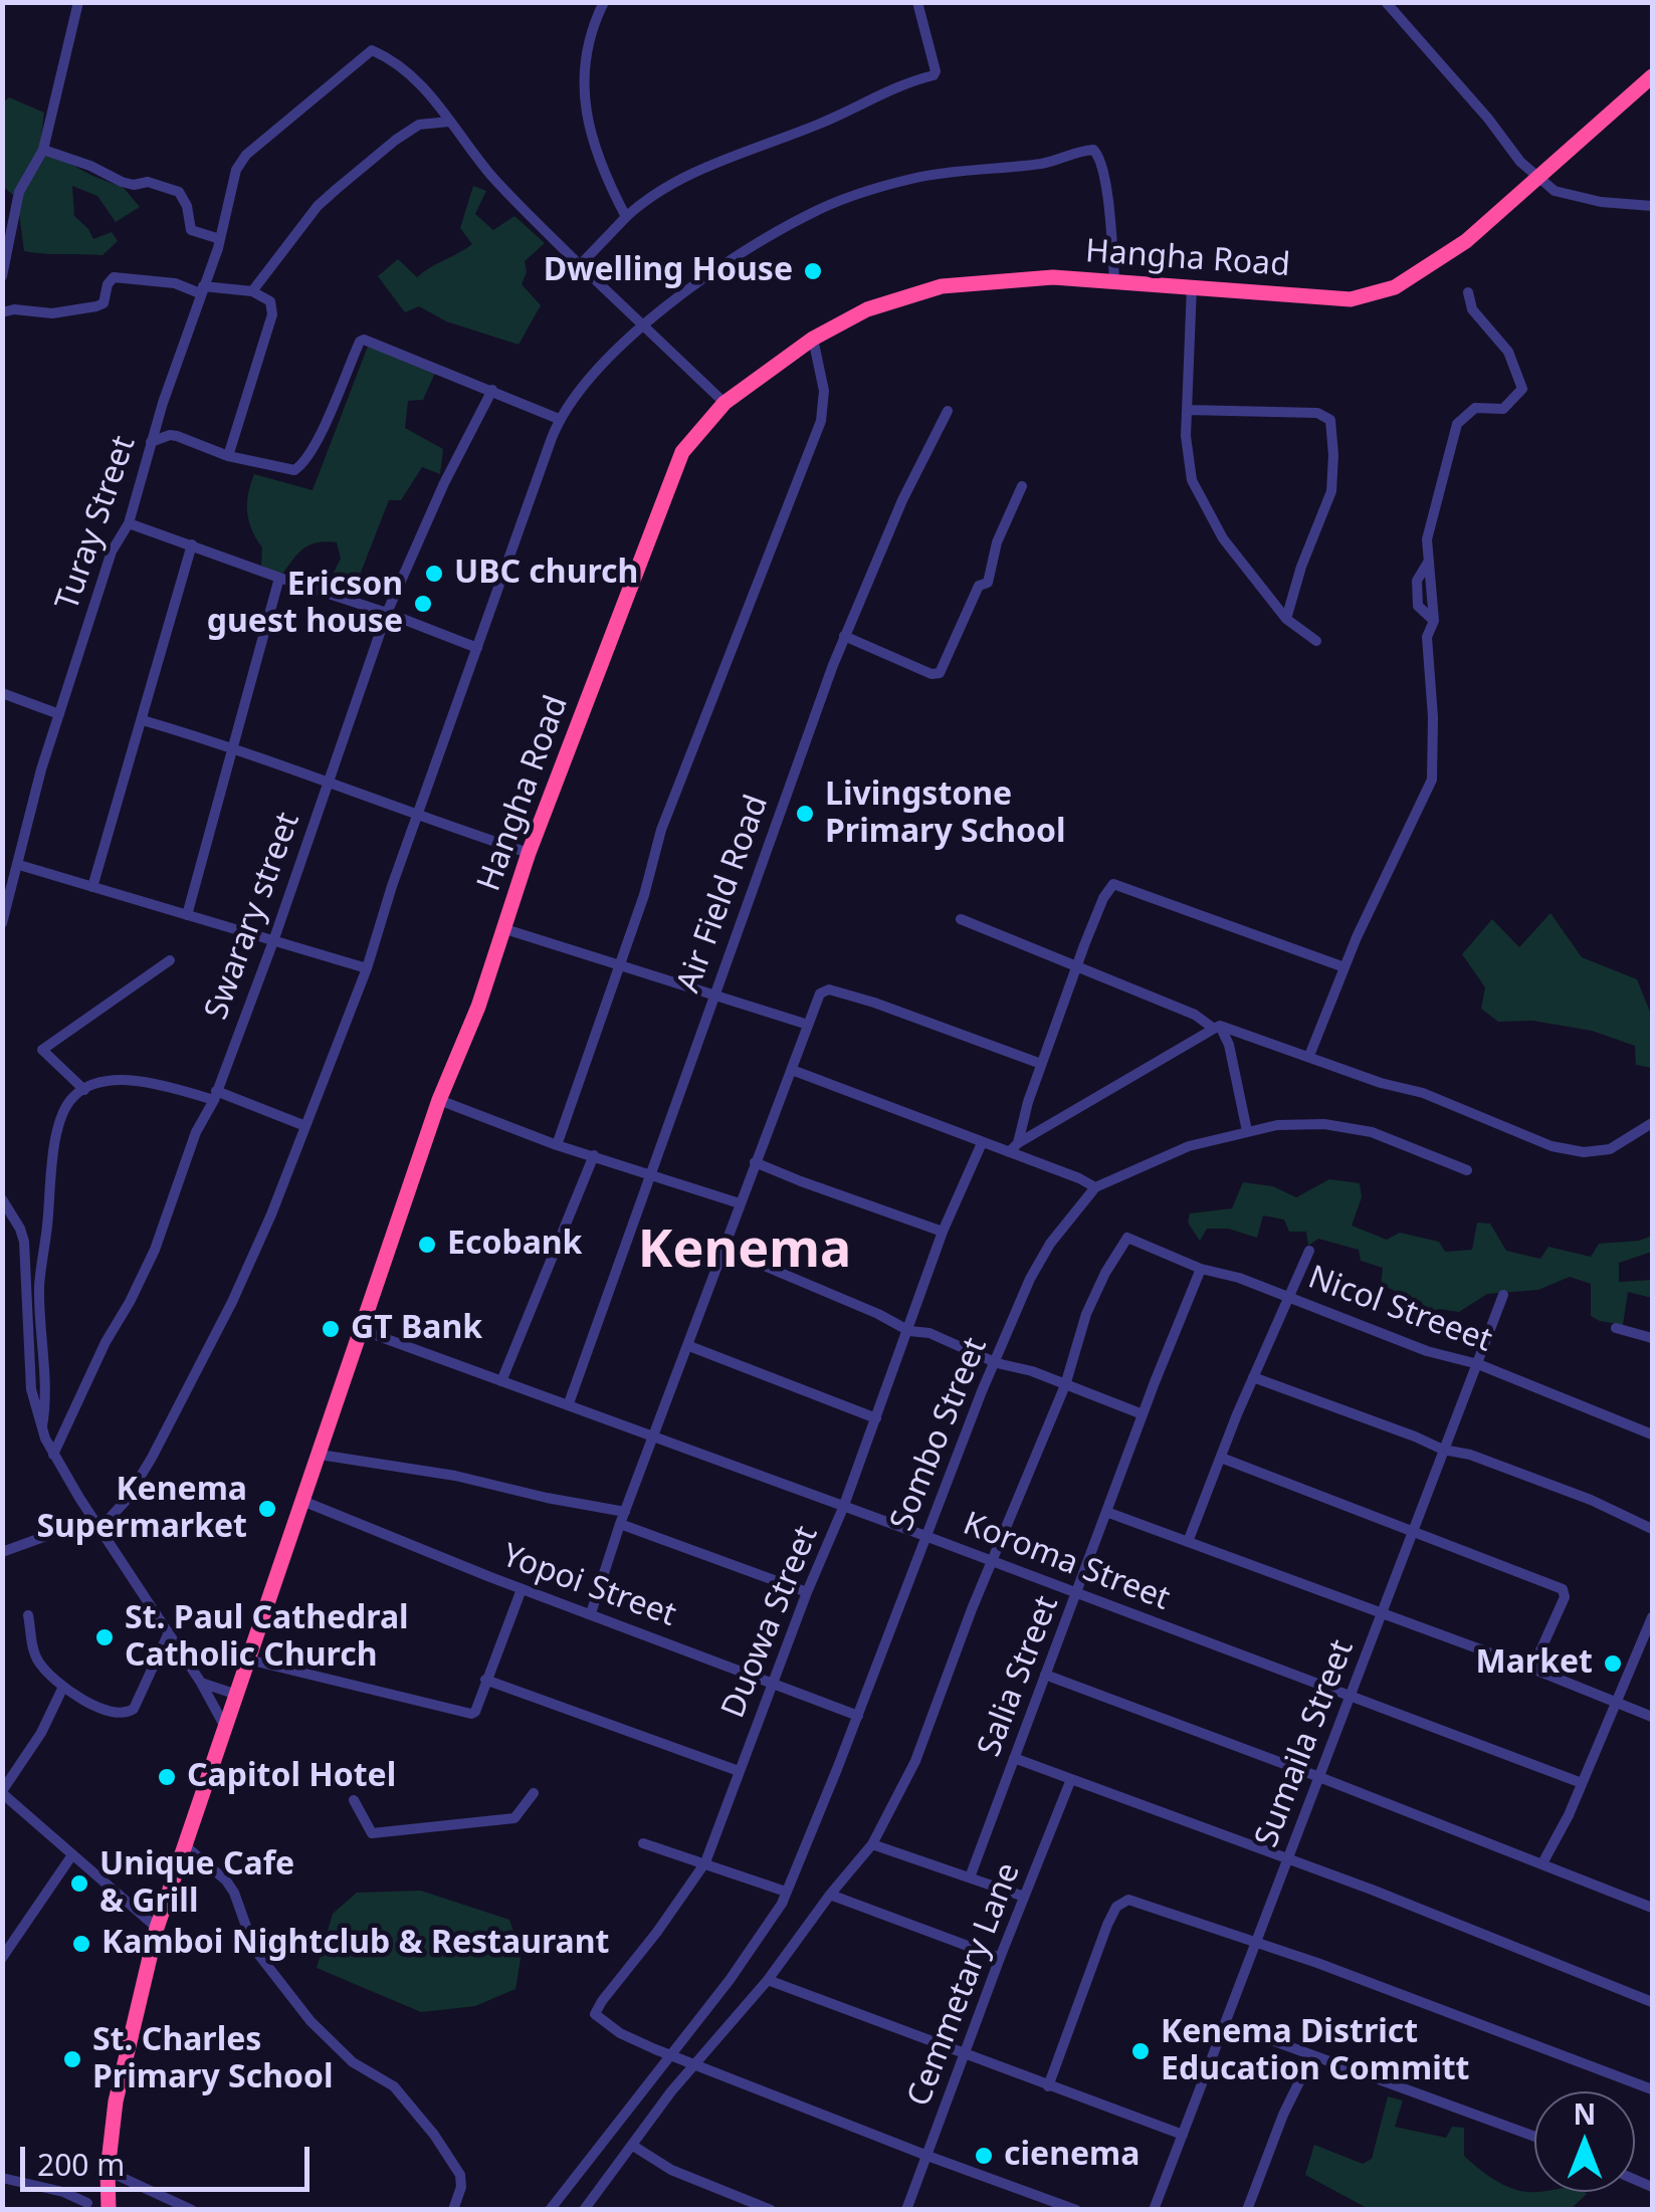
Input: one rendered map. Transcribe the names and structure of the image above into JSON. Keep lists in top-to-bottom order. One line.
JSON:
{"streets":{"highway":["Hangha Road"],"street":["Turay Street","Air Field Road","Swarary street","Nicol Streeet","Sombo Street","Koroma Street","Yopoi Street","Duowa Street","Salia Street","Sumaila Street","Cemmetary Lane"]},"crossings":[["Hangha Road","Koroma Street"],["Hangha Road","Yopoi Street"],["Air Field Road","Koroma Street"],["Nicol Streeet","Salia Street"],["Nicol Streeet","Sumaila Street"],["Sombo Street","Koroma Street"],["Sombo Street","Yopoi Street"],["Sombo Street","Duowa Street"],["Koroma Street","Duowa Street"],["Koroma Street","Salia Street"],["Koroma Street","Sumaila Street"],["Yopoi Street","Duowa Street"]],"districts":["Kenema"],"places":["Dwelling House","UBC church","Ericson guest house","Livingstone Primary School","Ecobank","GT Bank","Kenema Supermarket","St. Paul Cathedral Catholic Church","Market","Capitol Hotel","Unique Cafe & Grill","Kamboi Nightclub & Restaurant","Kenema District Education Committ","St. Charles Primary School","cienema"],"scale_bar":"200 m","north":"top"}
